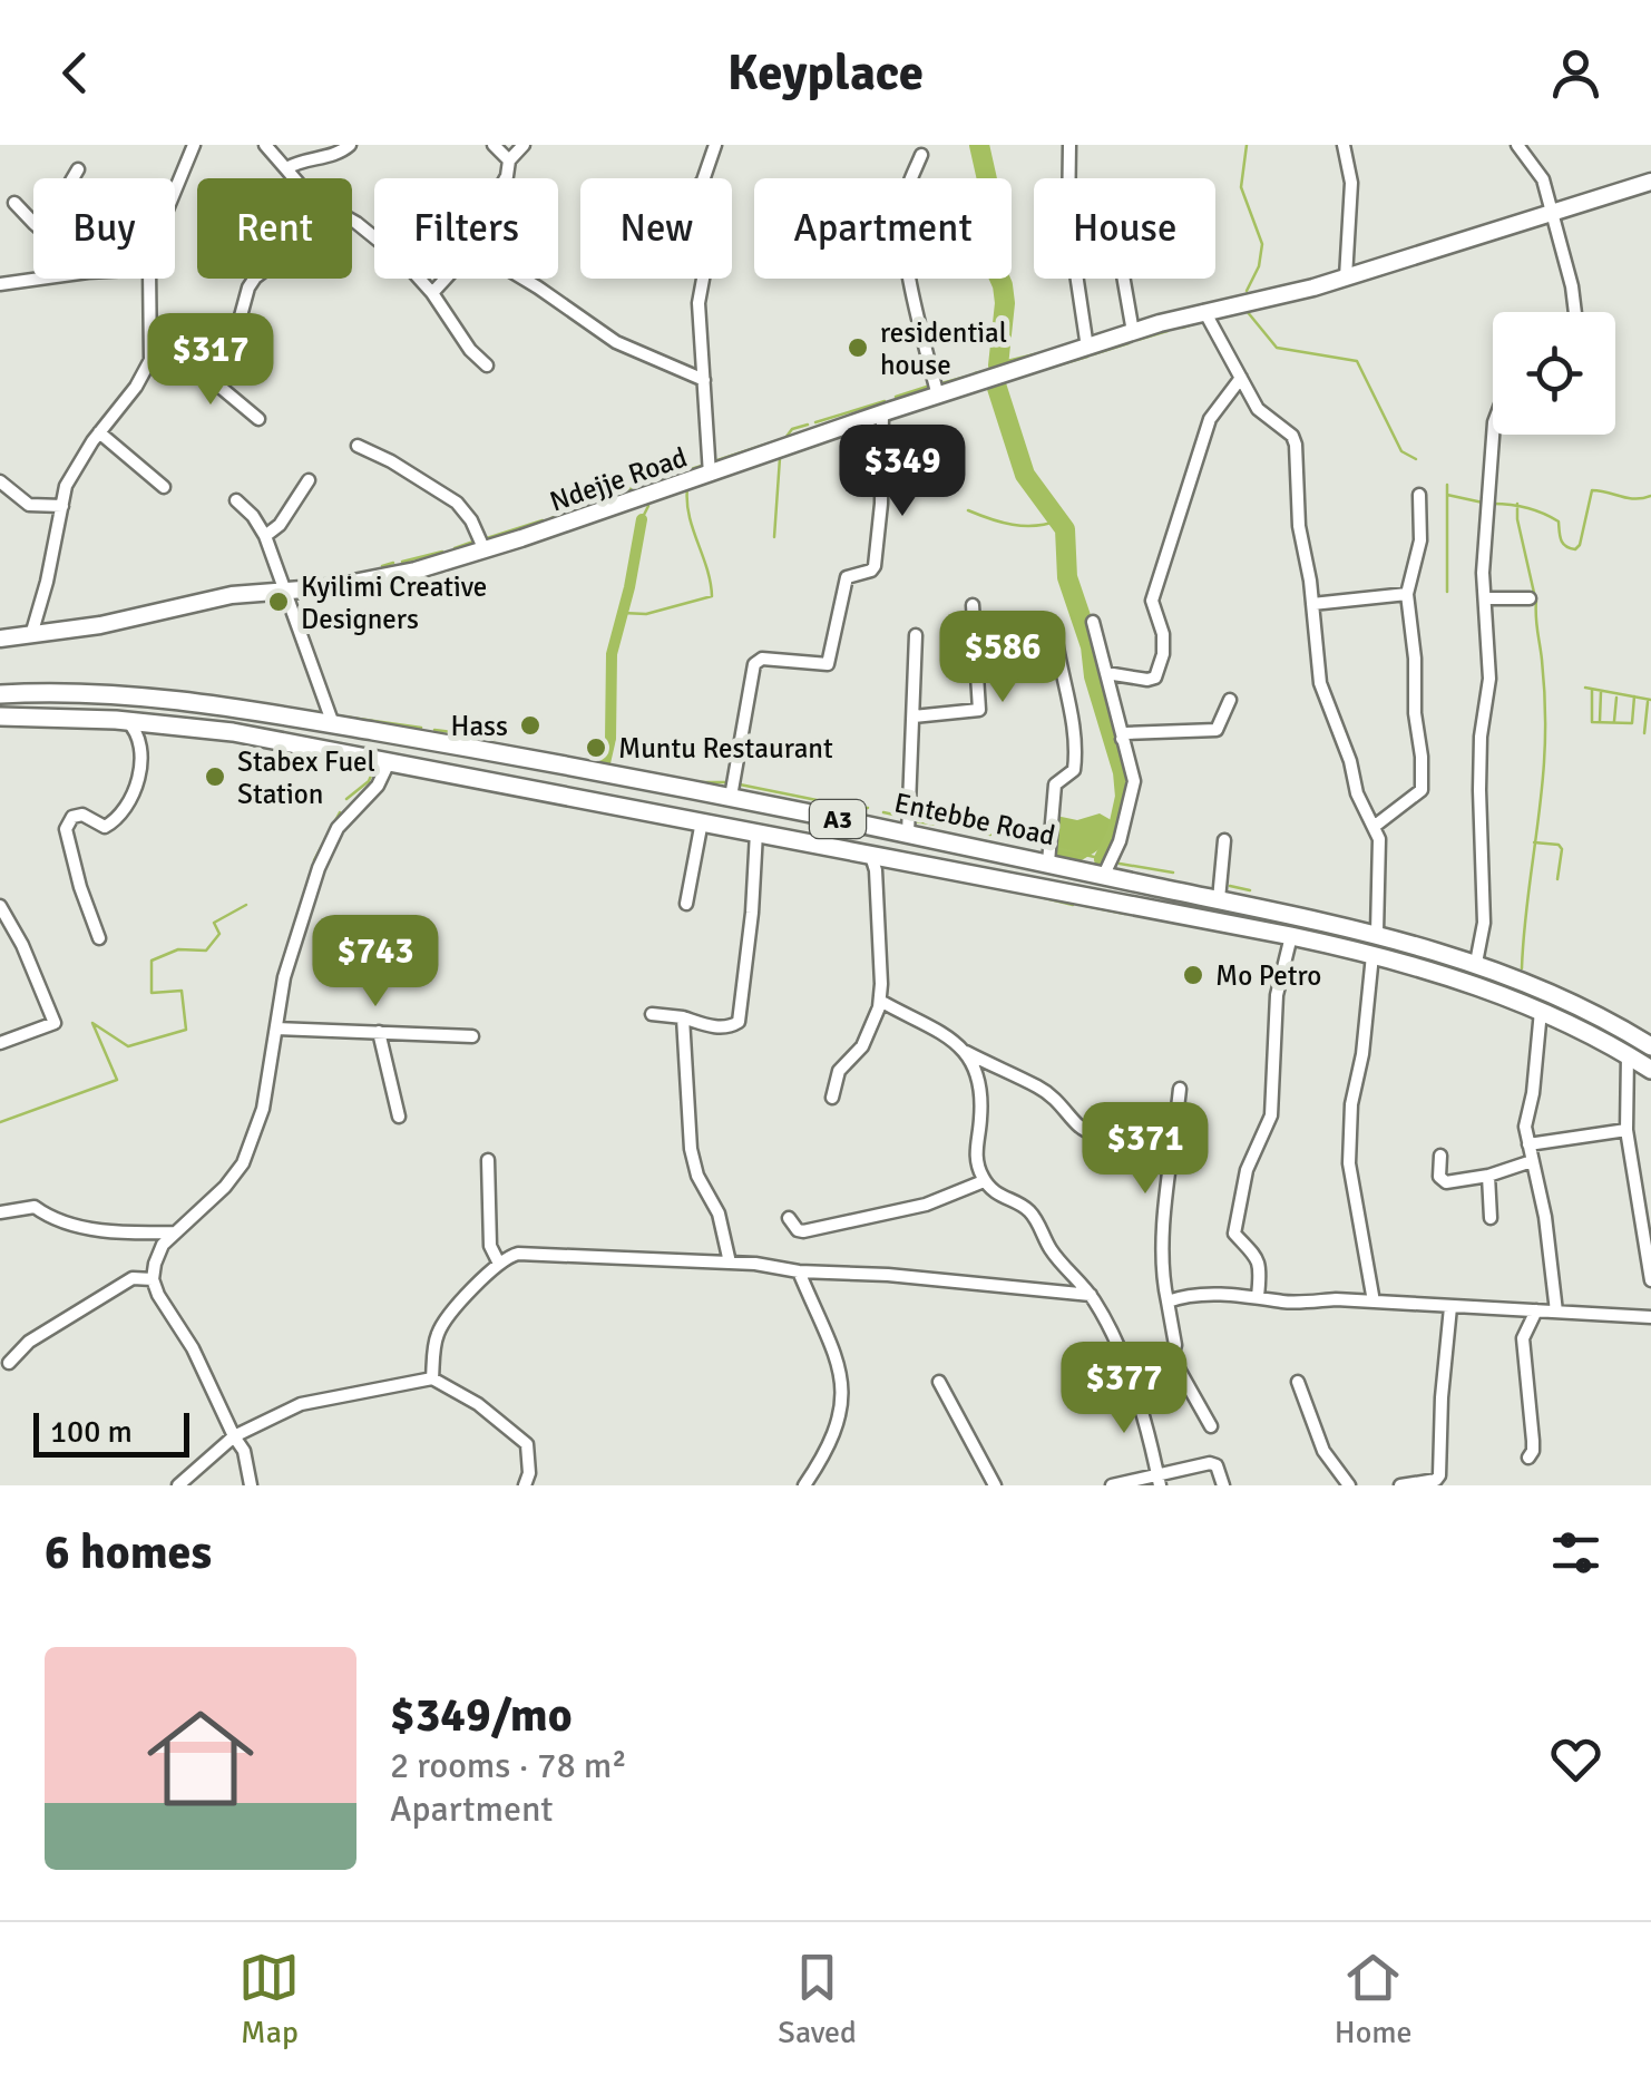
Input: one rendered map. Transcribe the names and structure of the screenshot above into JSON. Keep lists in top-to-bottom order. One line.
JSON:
{"streets":{"main road":["A3","Entebbe Road"],"street":["Ndejje Road"]},"places":["residential house","Kyilimi Creative Designers","Hass","Muntu Restaurant","Stabex Fuel Station","Mo Petro"],"scale_bar":"100 m","page":{"header":"Keyplace","chip":["Buy","Rent","Filters","New","Apartment","House"],"price":["$317","$349","$586","$743","$371","$377"],"scale":"100 m","heading":"6 homes","list":[{"name":"$349/mo","note":"2 rooms · 78 m² · Apartment"}],"tabs":["Map","Saved","Home"]}}
